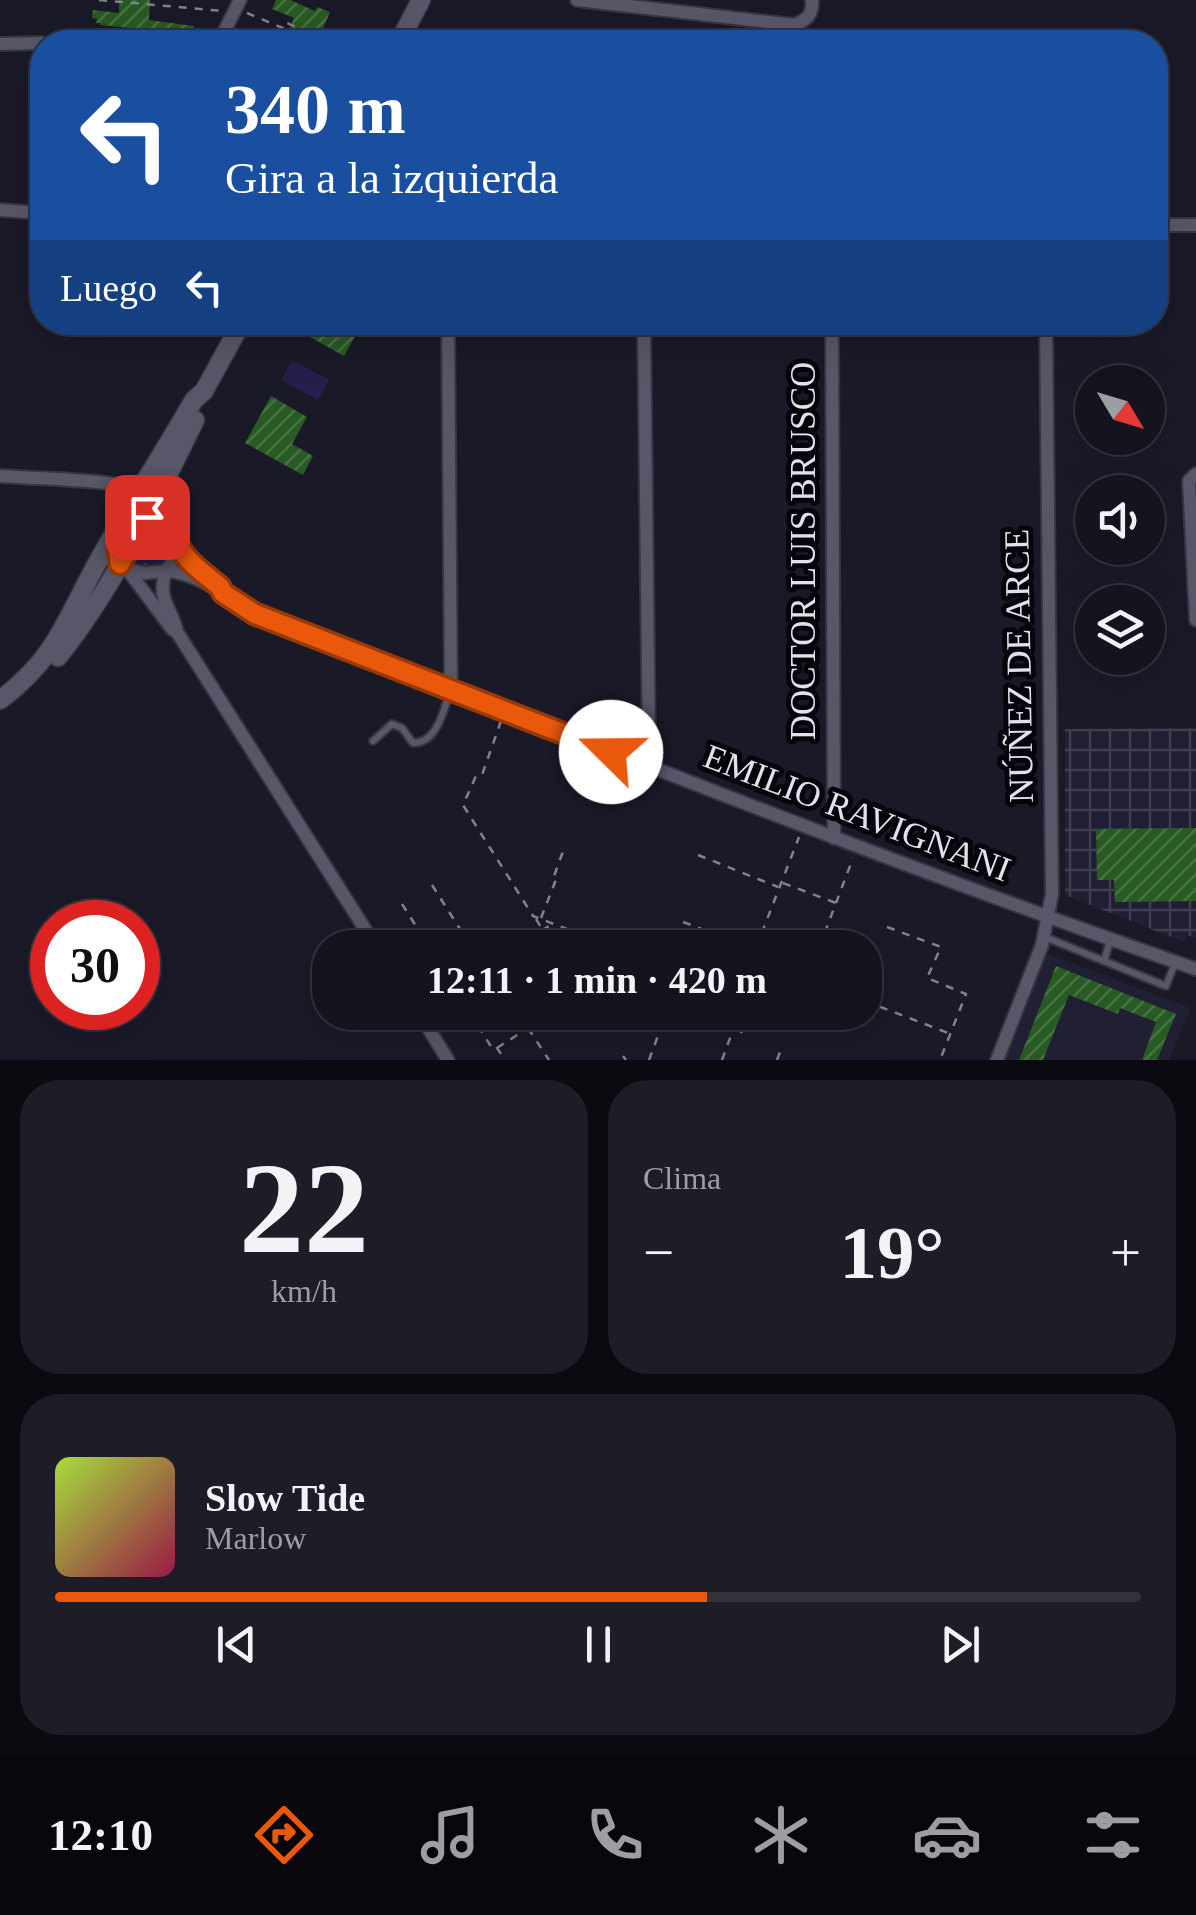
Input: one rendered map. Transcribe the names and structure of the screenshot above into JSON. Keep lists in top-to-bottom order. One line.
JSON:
{"streets":{"street":["DOCTOR LUIS BRUSCO","NÚÑEZ DE ARCE","EMILIO RAVIGNANI"]},"crossings":[["DOCTOR LUIS BRUSCO","EMILIO RAVIGNANI"],["NÚÑEZ DE ARCE","EMILIO RAVIGNANI"]],"north":"bottom right","page":{"turn":["340 m","Gira a la izquierda"],"then":"Luego","limit":"30","trip":"12:11 · 1 min · 420 m","tile":[["22","km/h"],"Clima"],"heat":["−","19°","+"],"song":["Slow Tide","Marlow"],"tabs":"12:10"}}
